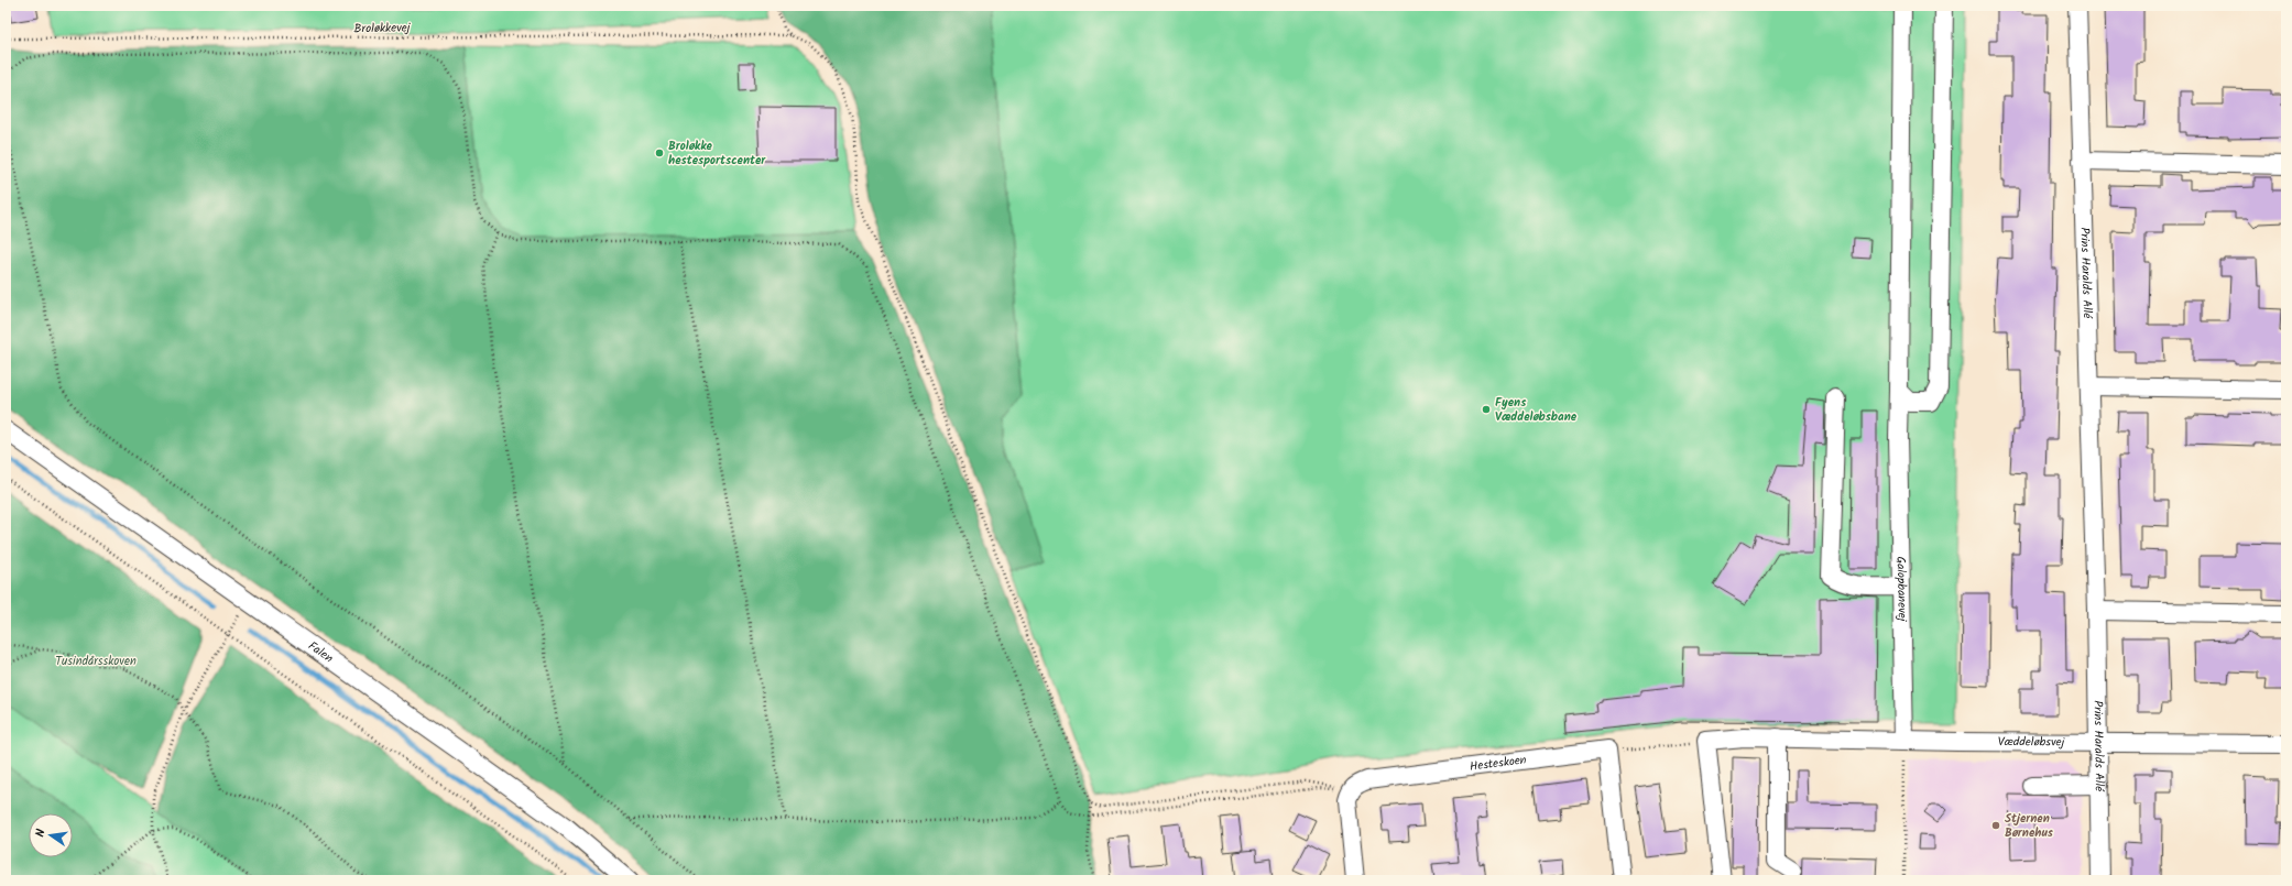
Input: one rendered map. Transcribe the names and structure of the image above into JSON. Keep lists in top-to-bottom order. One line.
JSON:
{"streets":{"street":["Prins Haralds Allé","Galopbanevej","Falen","Væddeløbsvej","Hesteskoen"],"path":["Broløkkevej"]},"crossings":[["Prins Haralds Allé","Væddeløbsvej"],["Galopbanevej","Væddeløbsvej"]],"parks":["Tusindårsskoven"],"places":["Broløkke hestesportscenter","Fyens Væddeløbsbane","Stjernen Børnehus"],"north":"left"}
